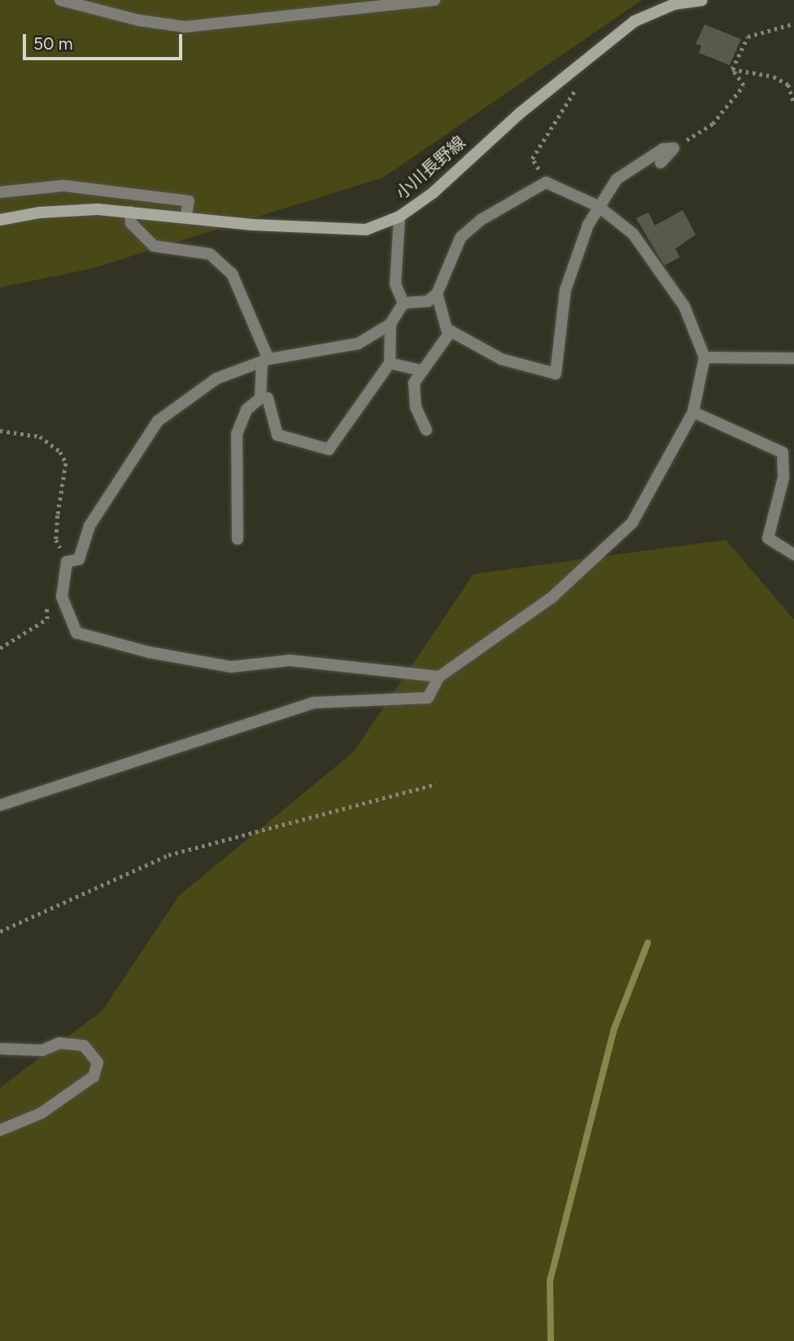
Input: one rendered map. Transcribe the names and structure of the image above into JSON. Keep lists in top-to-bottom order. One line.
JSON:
{"streets":{"main road":["小川長野線"]},"scale_bar":"50 m"}
